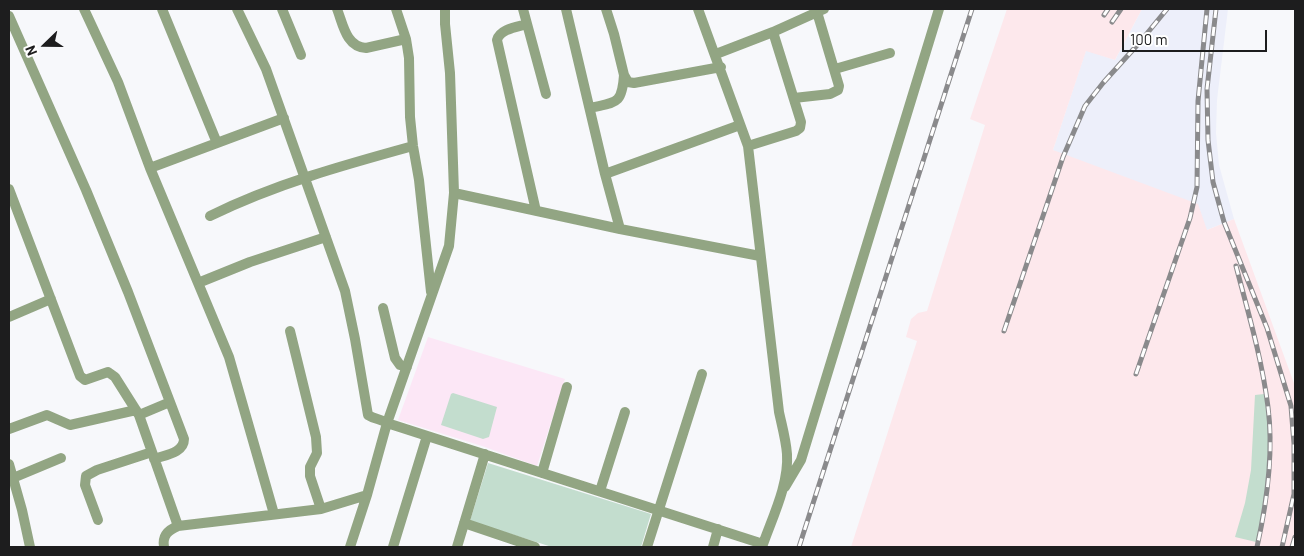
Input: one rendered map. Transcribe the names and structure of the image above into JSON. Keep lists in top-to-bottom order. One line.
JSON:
{"scale_bar":"100 m","north":"left"}
